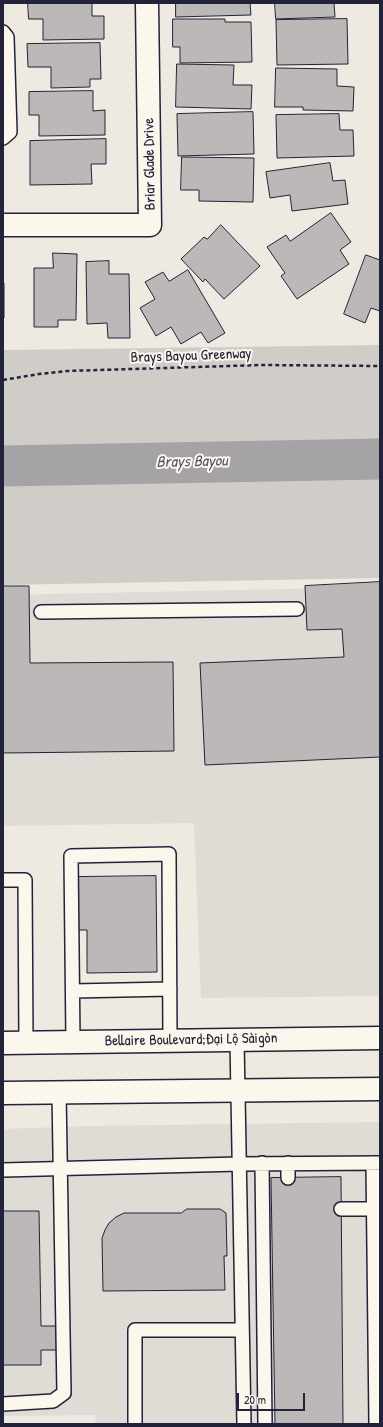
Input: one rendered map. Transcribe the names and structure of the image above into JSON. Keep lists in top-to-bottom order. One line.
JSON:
{"streets":{"main road":["Briar Glade Drive","Bellaire Boulevard;Đại Lộ Sàigòn"],"path":["Brays Bayou Greenway"]},"water":["Brays Bayou"],"scale_bar":"20 m"}
